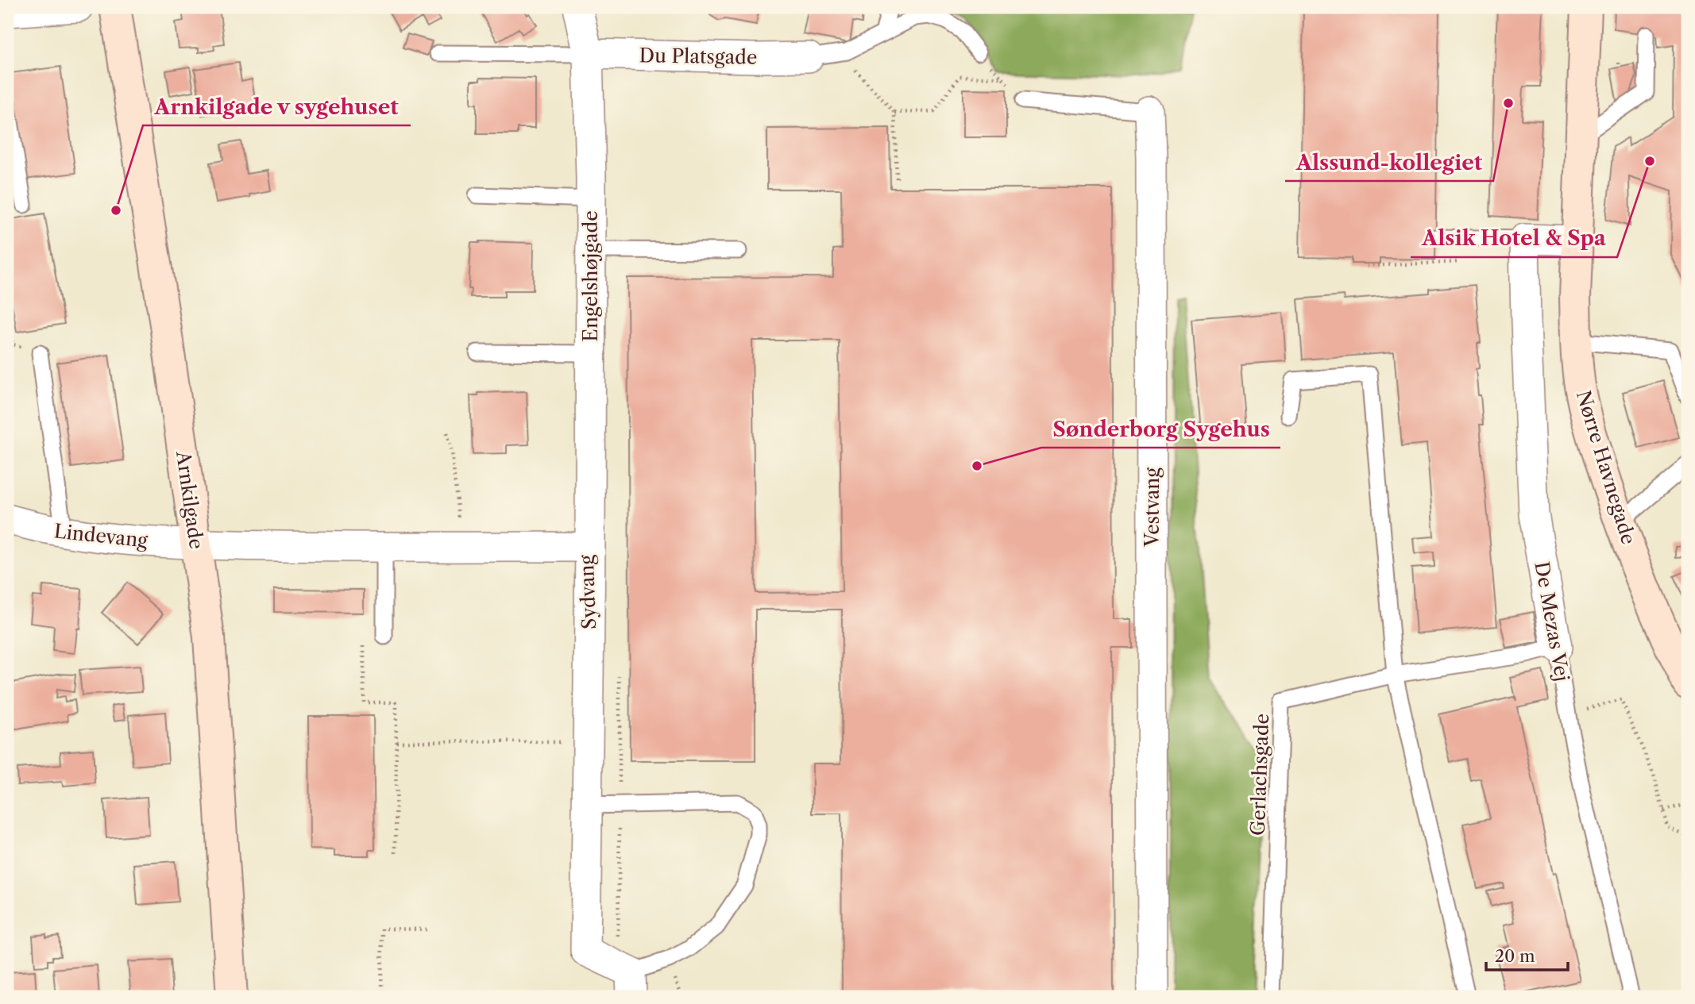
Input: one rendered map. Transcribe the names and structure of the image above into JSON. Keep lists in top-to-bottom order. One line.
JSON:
{"streets":{"street":["Du Platsgade","Engelshøjgade","Nørre Havnegade","Arnkilgade","Vestvang","Lindevang","Sydvang","De Mezas Vej"],"lane":["Gerlachsgade"]},"crossings":[["Du Platsgade","Engelshøjgade"],["Engelshøjgade","Sydvang"],["Arnkilgade","Lindevang"],["Arnkilgade","Sydvang"],["Lindevang","Sydvang"],["De Mezas Vej","Gerlachsgade"]],"places":["Alssund-kollegiet","Alsik Hotel & Spa","Arnkilgade v sygehuset","Sønderborg Sygehus"],"scale_bar":"20 m"}
